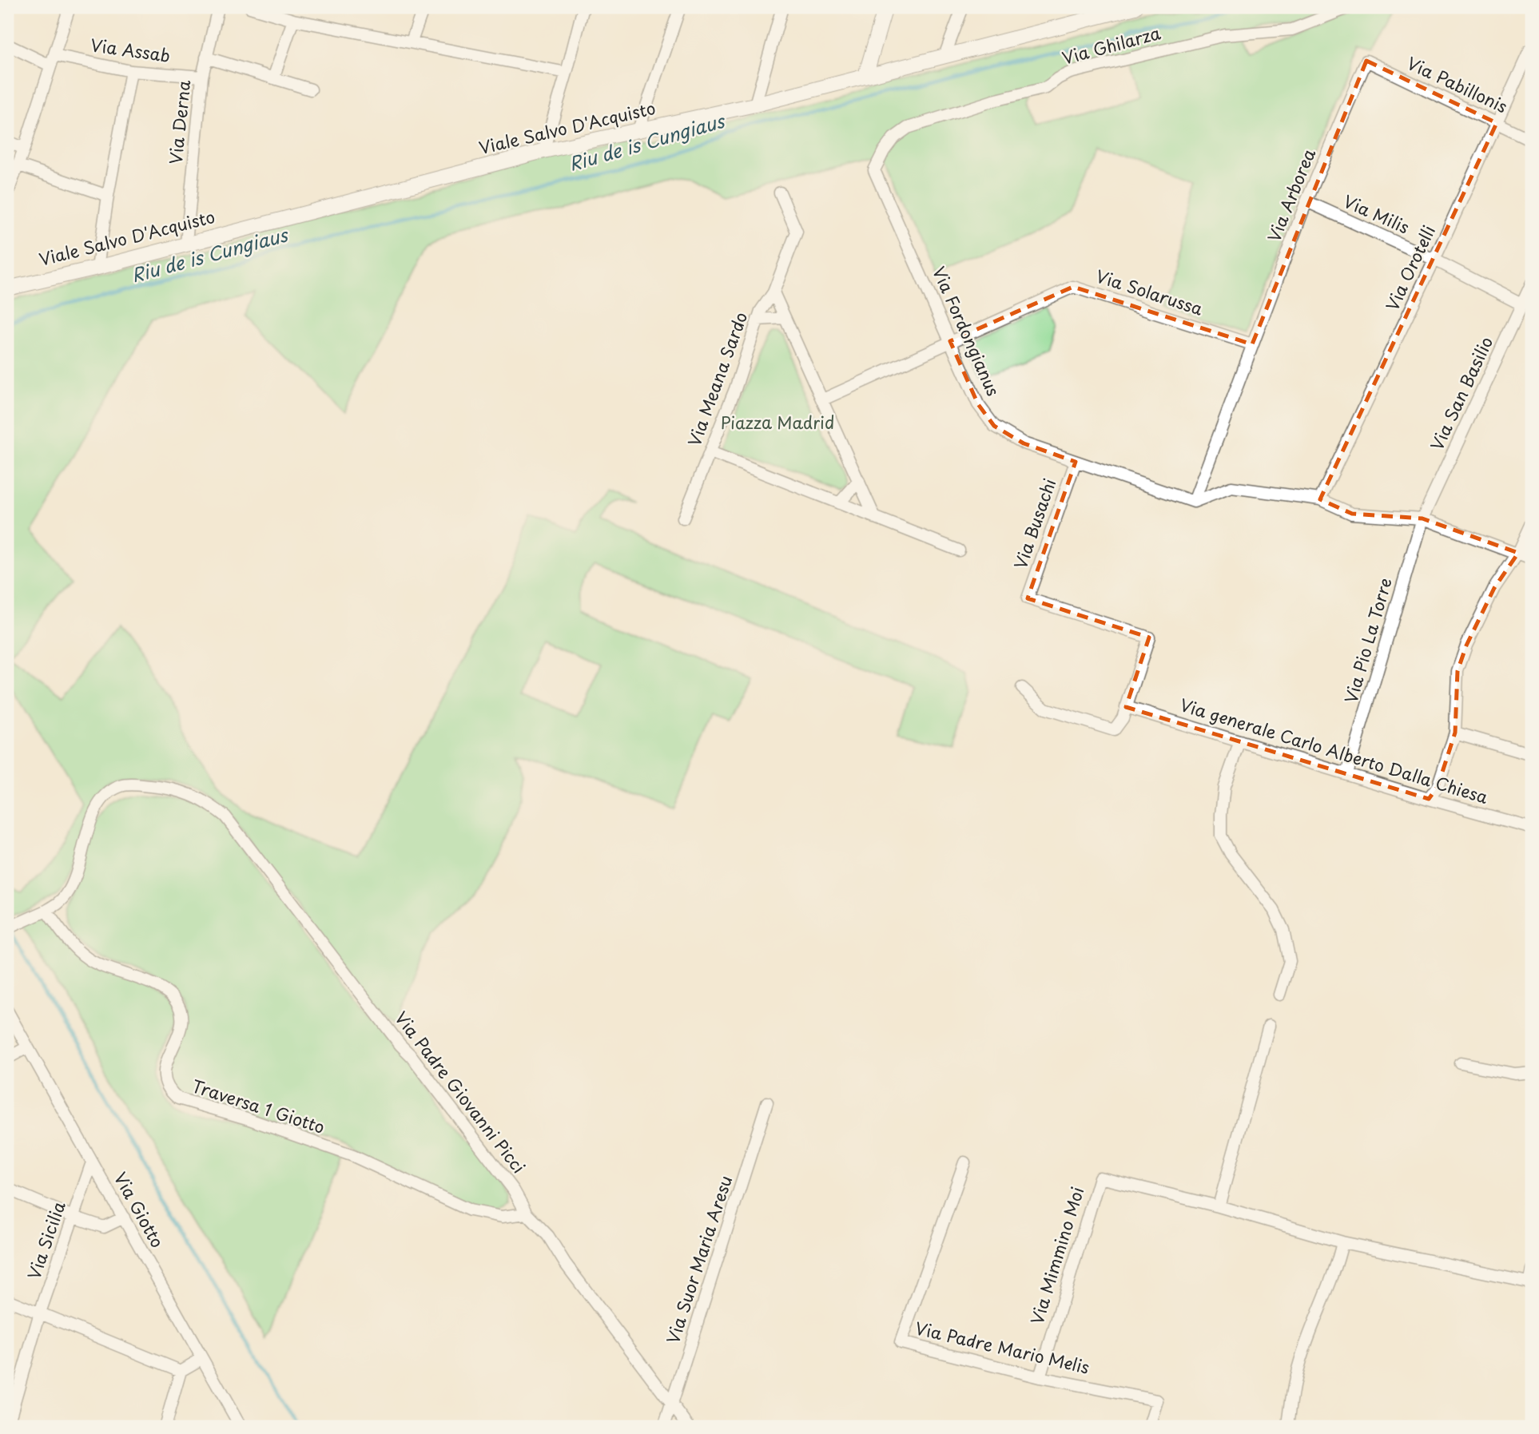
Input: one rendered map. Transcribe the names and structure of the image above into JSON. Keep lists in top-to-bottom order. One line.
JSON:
{"streets":{"street":["Via Ghilarza","Via Assab","Via Pabillonis","Via Derna","Viale Salvo D'Acquisto","Via Arborea","Via Milis","Via Orotelli","Via Solarussa","Via Fordongianus","Via Meana Sardo","Via San Basilio","Via Busachi","Via Pio La Torre","Via generale Carlo Alberto Dalla Chiesa","Via Padre Giovanni Picci","Traversa 1 Giotto","Via Giotto","Via Sicilia","Via Mimmino Moi","Via Suor Maria Aresu","Via Padre Mario Melis"]},"crossings":[["Via Ghilarza","Via Fordongianus"],["Via Assab","Via Derna"],["Via Pabillonis","Via Arborea"],["Via Pabillonis","Via Orotelli"],["Via Derna","Viale Salvo D'Acquisto"],["Via Arborea","Via Milis"],["Via Arborea","Via Solarussa"],["Via Arborea","Via Fordongianus"],["Via Milis","Via Orotelli"],["Via Milis","Via San Basilio"],["Via Solarussa","Via Fordongianus"],["Via Fordongianus","Via Busachi"],["Via San Basilio","Via Pio La Torre"],["Via Busachi","Via generale Carlo Alberto Dalla Chiesa"],["Via Pio La Torre","Via generale Carlo Alberto Dalla Chiesa"],["Via Padre Giovanni Picci","Traversa 1 Giotto"],["Via Padre Giovanni Picci","Via Suor Maria Aresu"],["Via Giotto","Via Sicilia"],["Via Mimmino Moi","Via Padre Mario Melis"]],"water":["Riu de is Cungiaus"],"parks":["Piazza Madrid"]}
